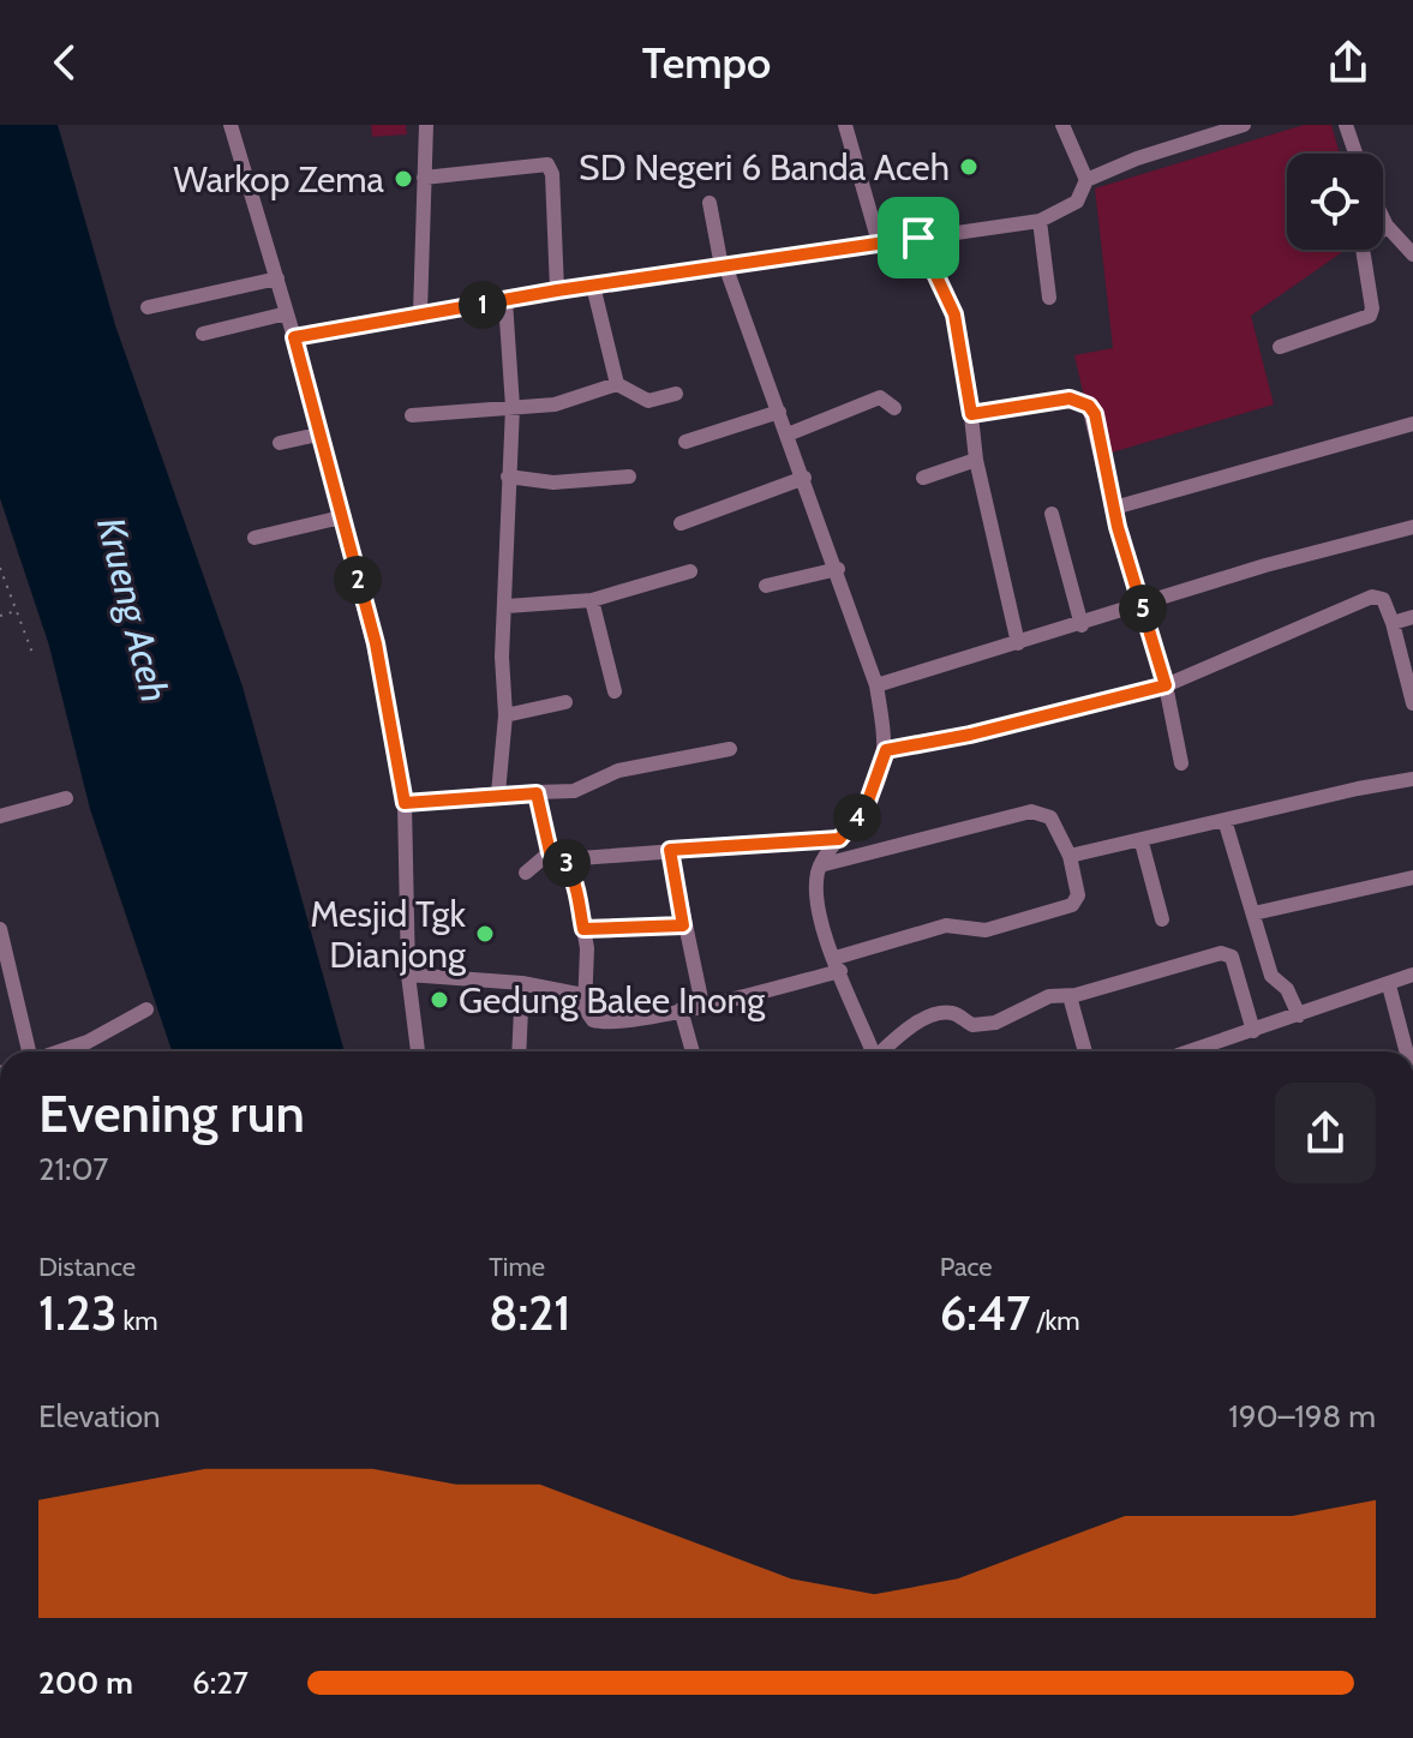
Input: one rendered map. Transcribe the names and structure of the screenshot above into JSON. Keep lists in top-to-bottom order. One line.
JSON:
{"water":["Krueng Aceh"],"places":["SD Negeri 6 Banda Aceh","Warkop Zema","Mesjid Tgk Dianjong","Gedung Balee Inong"],"page":{"header":"Tempo","pins":["1","2","5","4","3"],"heading":["Evening run","21:07"],"stats":[["Distance","1.23 km"],["Time","8:21"],["Pace","6:47 /km"]],"chart":["Elevation","190–198 m"],"list":[{"name":"200 m","note":"6:27"}]}}
